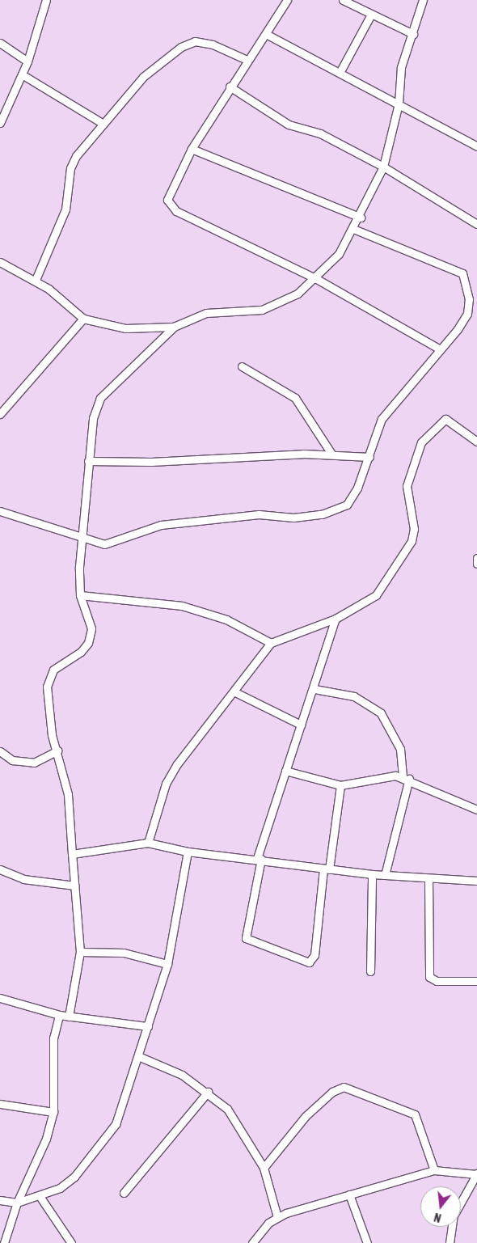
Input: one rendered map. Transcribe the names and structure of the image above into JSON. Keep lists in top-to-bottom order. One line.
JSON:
{"north":"bottom"}
